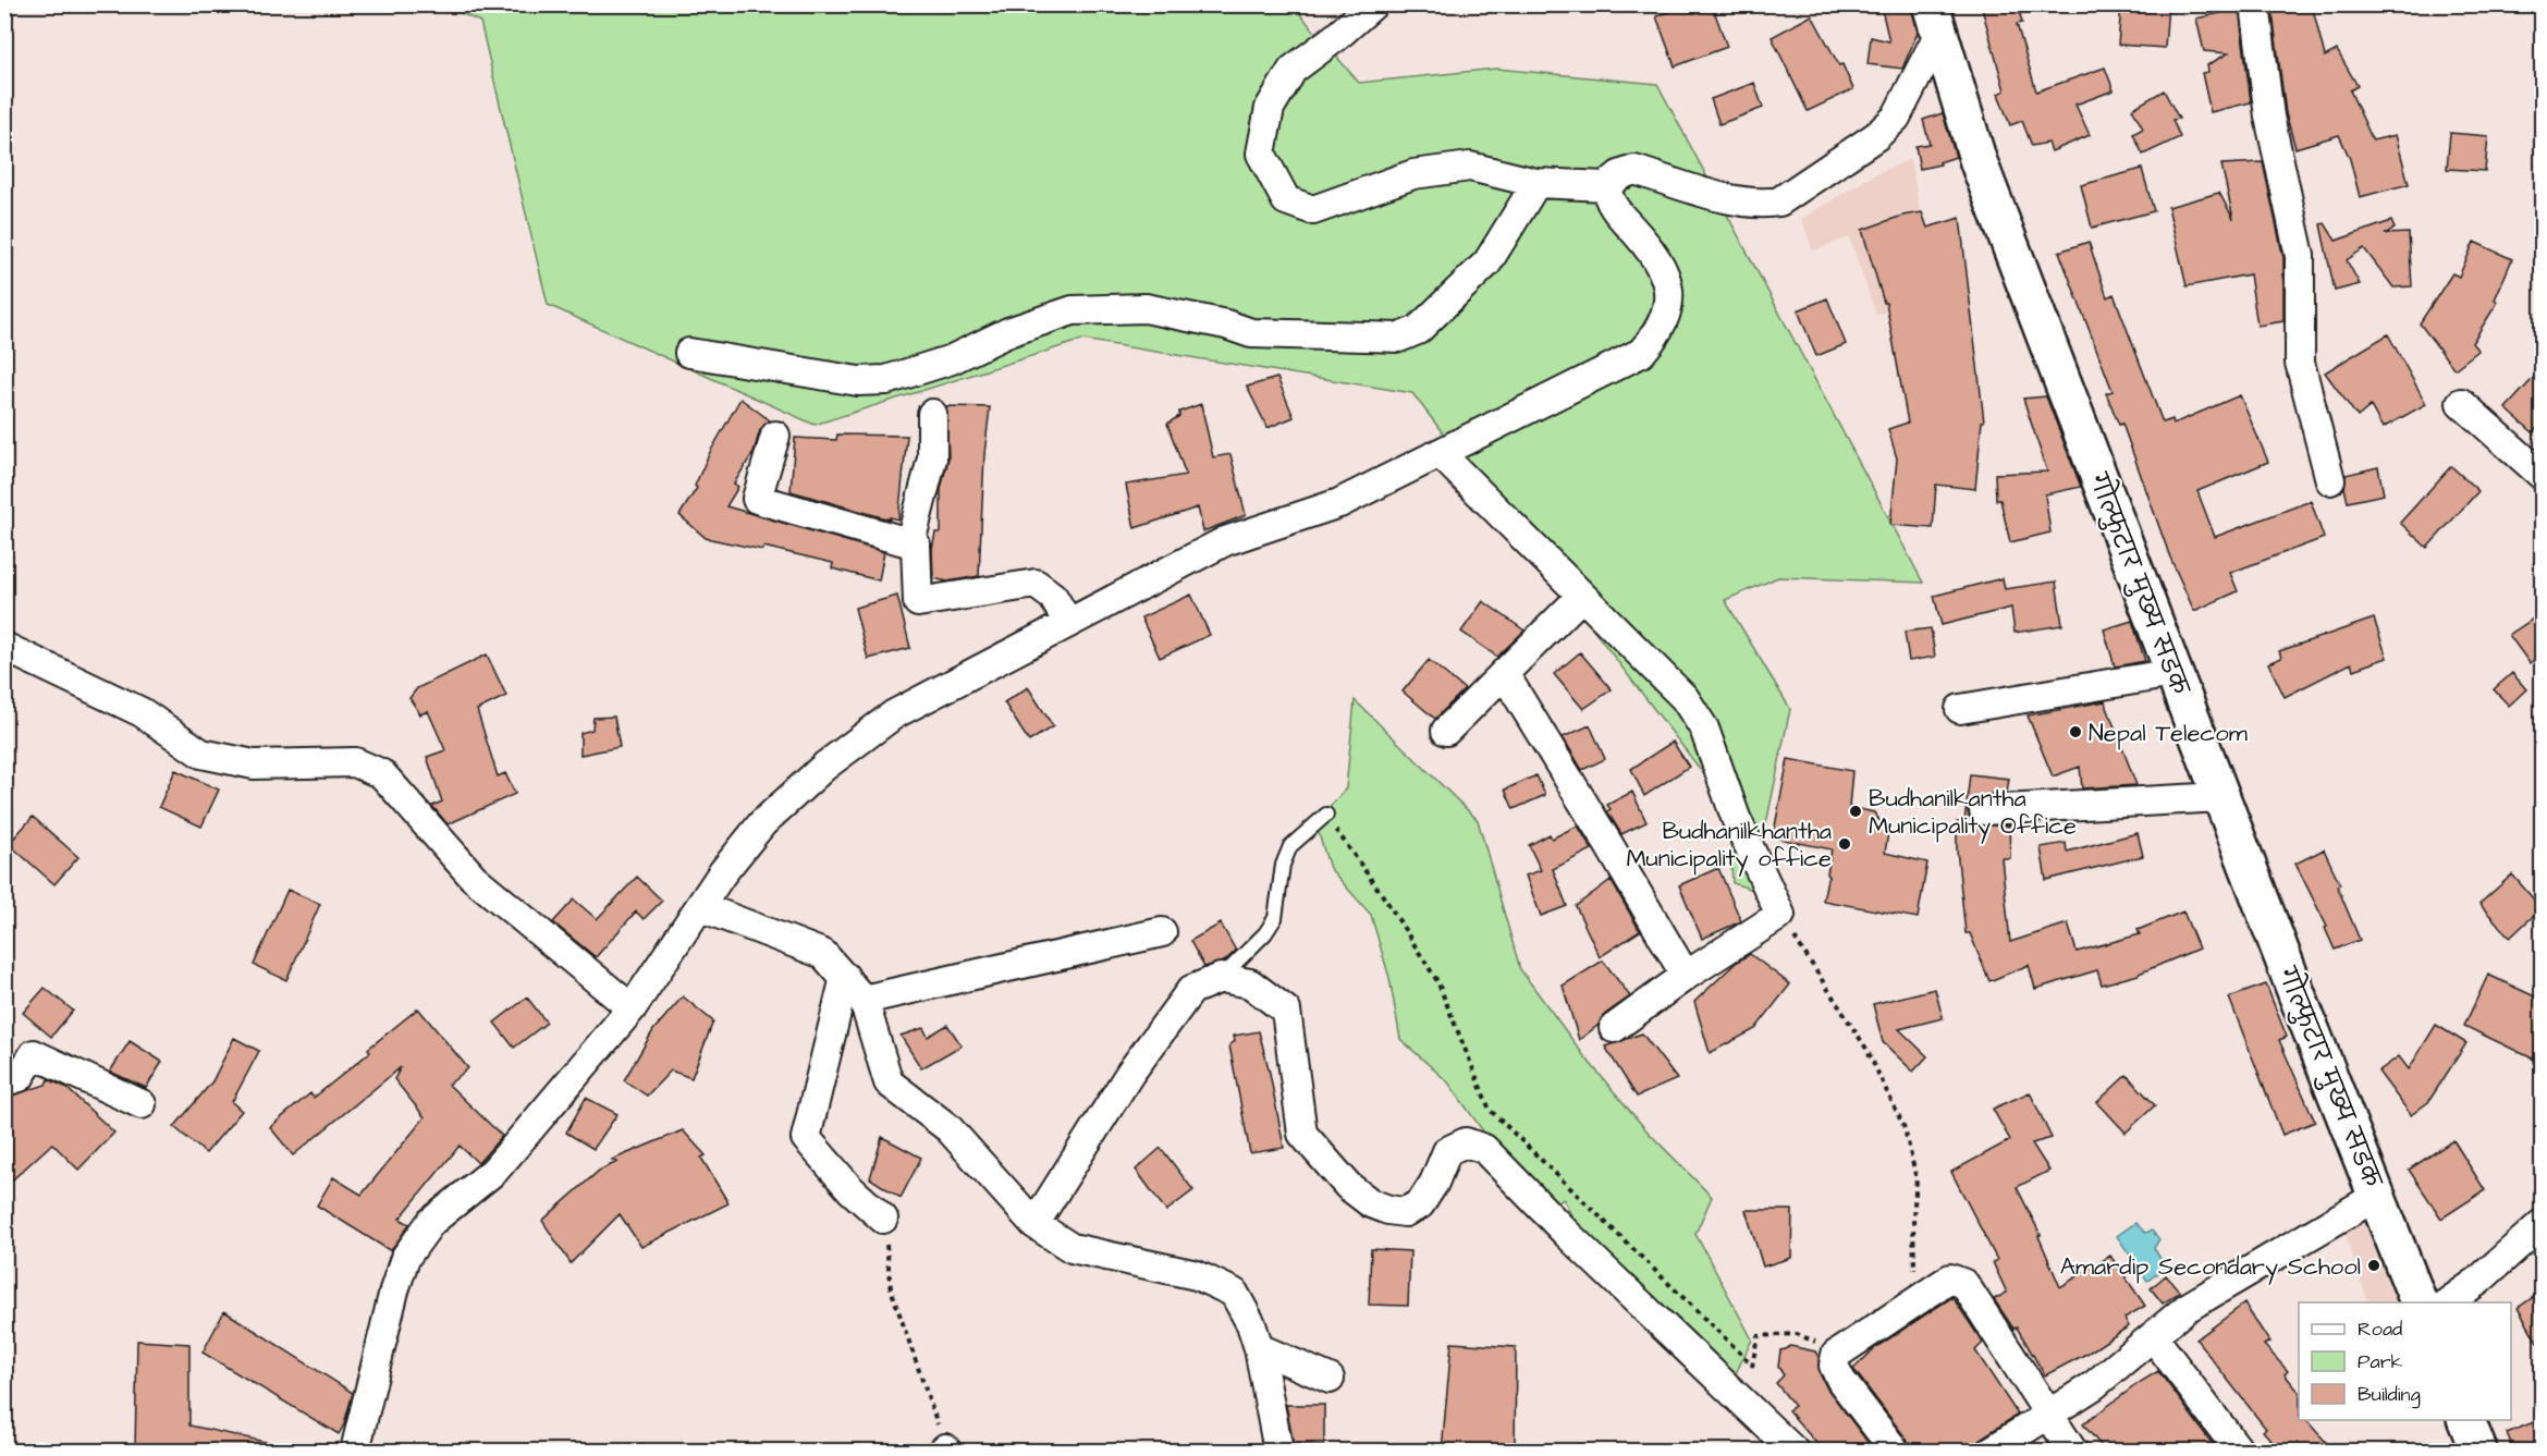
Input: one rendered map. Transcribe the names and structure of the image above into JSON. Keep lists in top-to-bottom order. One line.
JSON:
{"streets":{"main road":["गोल्फुटार मुख्य सडक"]},"places":["Nepal Telecom","Budhanilkantha Municipality Office","Budhanilkhantha Municipality office","Amardip Secondary School"],"legend":["Road","Park","Building"]}
